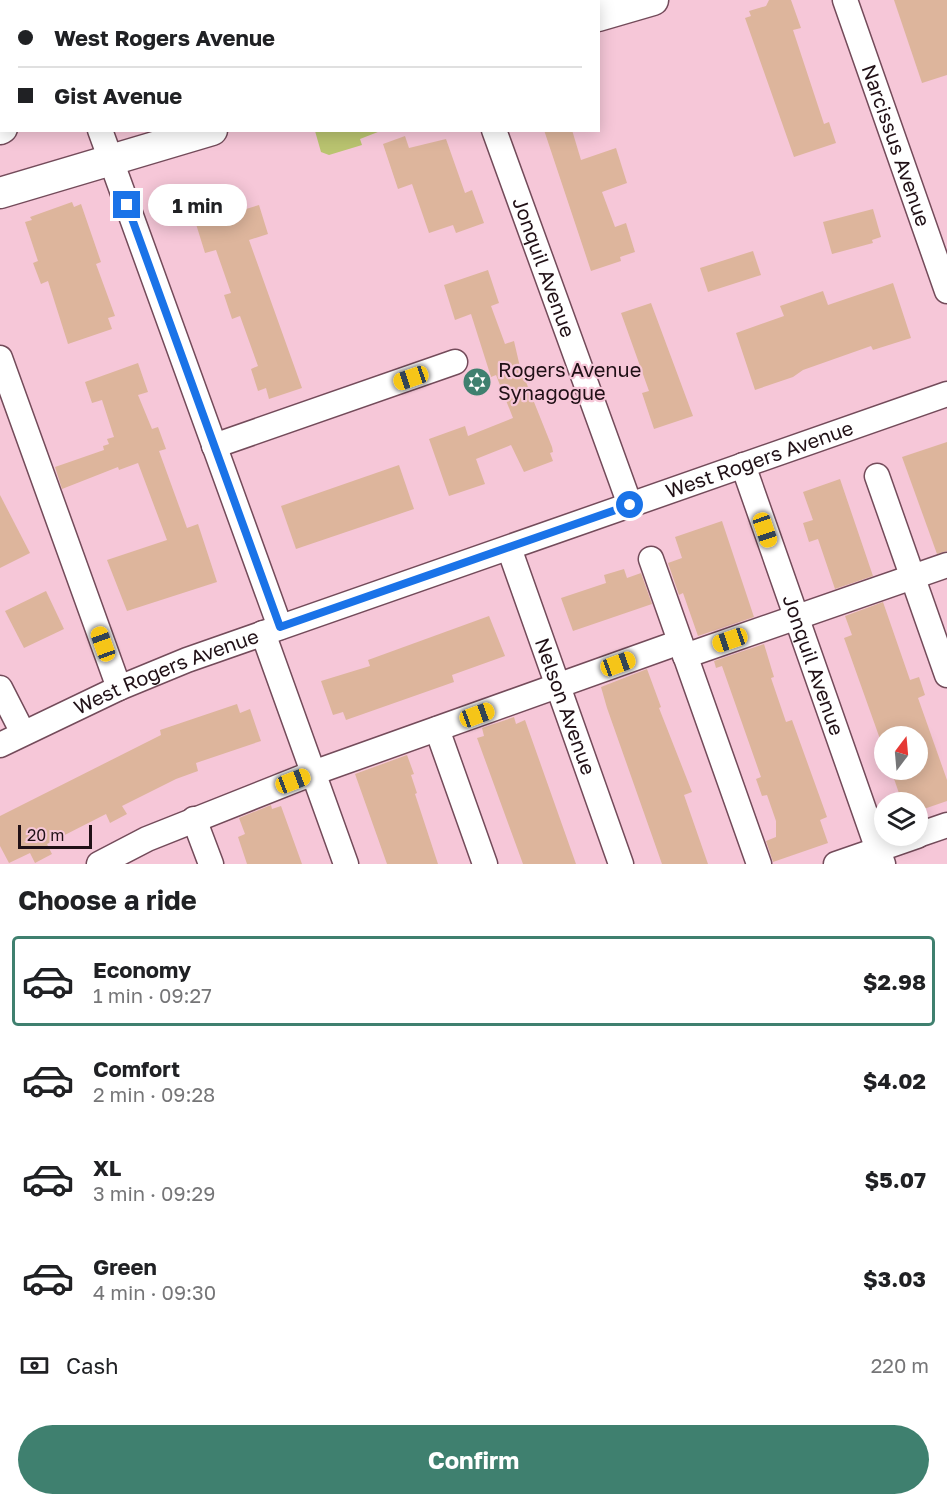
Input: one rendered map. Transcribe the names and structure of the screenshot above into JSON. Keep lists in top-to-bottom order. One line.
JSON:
{"streets":{"street":["Narcissus Avenue","Jonquil Avenue","West Rogers Avenue","Nelson Avenue"]},"crossings":[["Jonquil Avenue","West Rogers Avenue"],["West Rogers Avenue","Nelson Avenue"]],"places":{"synagogue":["Rogers Avenue Synagogue"]},"scale_bar":"20 m","north":"top","page":{"banner":["West Rogers Avenue","Gist Avenue"],"bubble":"1 min","scale":"20 m","heading":"Choose a ride","list":[{"name":"Economy","note":"1 min · 09:27","value":"$2.98"},{"name":"Comfort","note":"2 min · 09:28","value":"$4.02"},{"name":"XL","note":"3 min · 09:29","value":"$5.07"},{"name":"Green","note":"4 min · 09:30","value":"$3.03"}],"pay":["Cash","220 m"],"buttons":"Confirm"}}
